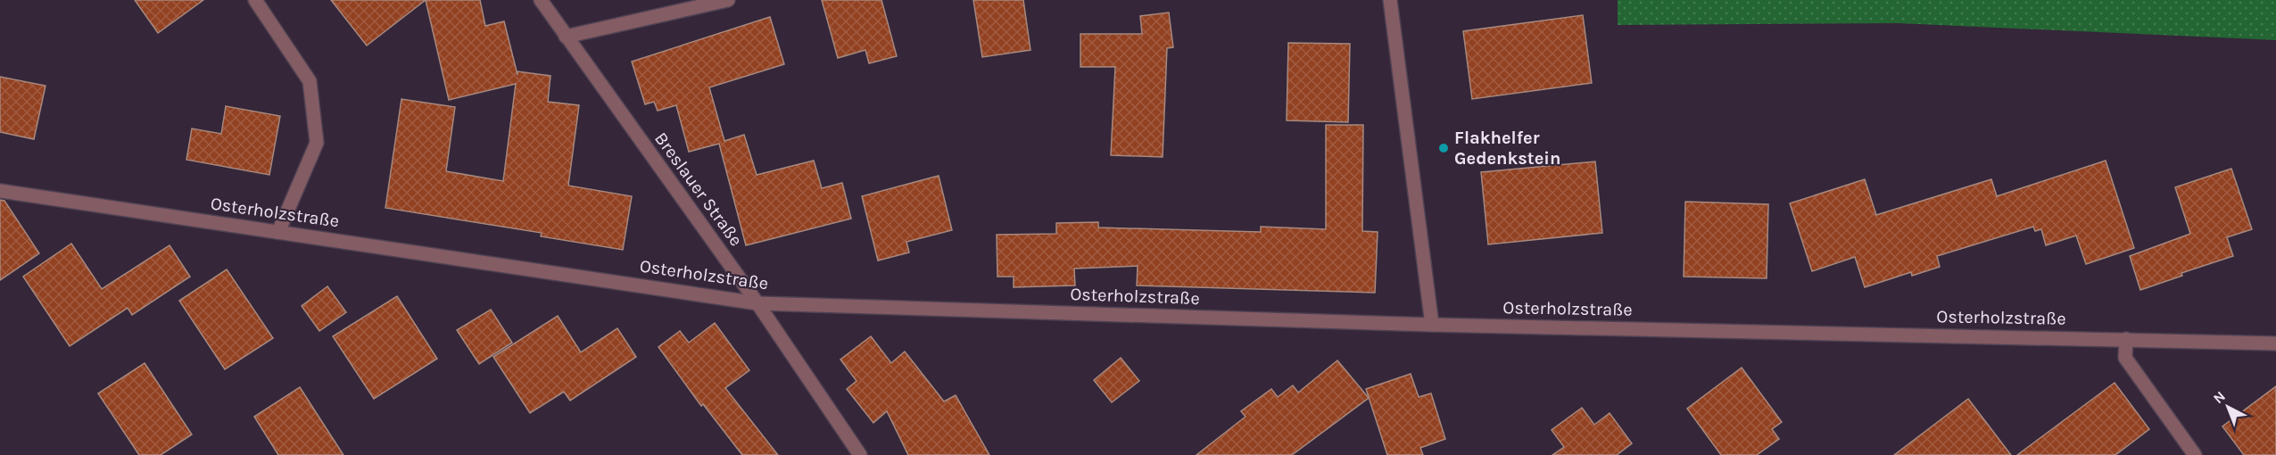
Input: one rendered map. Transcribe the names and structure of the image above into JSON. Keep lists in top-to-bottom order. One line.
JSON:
{"streets":{"street":["Breslauer Straße","Osterholzstraße"]},"crossings":[["Breslauer Straße","Osterholzstraße"]],"places":["Flakhelfer Gedenkstein"],"north":"top left"}
